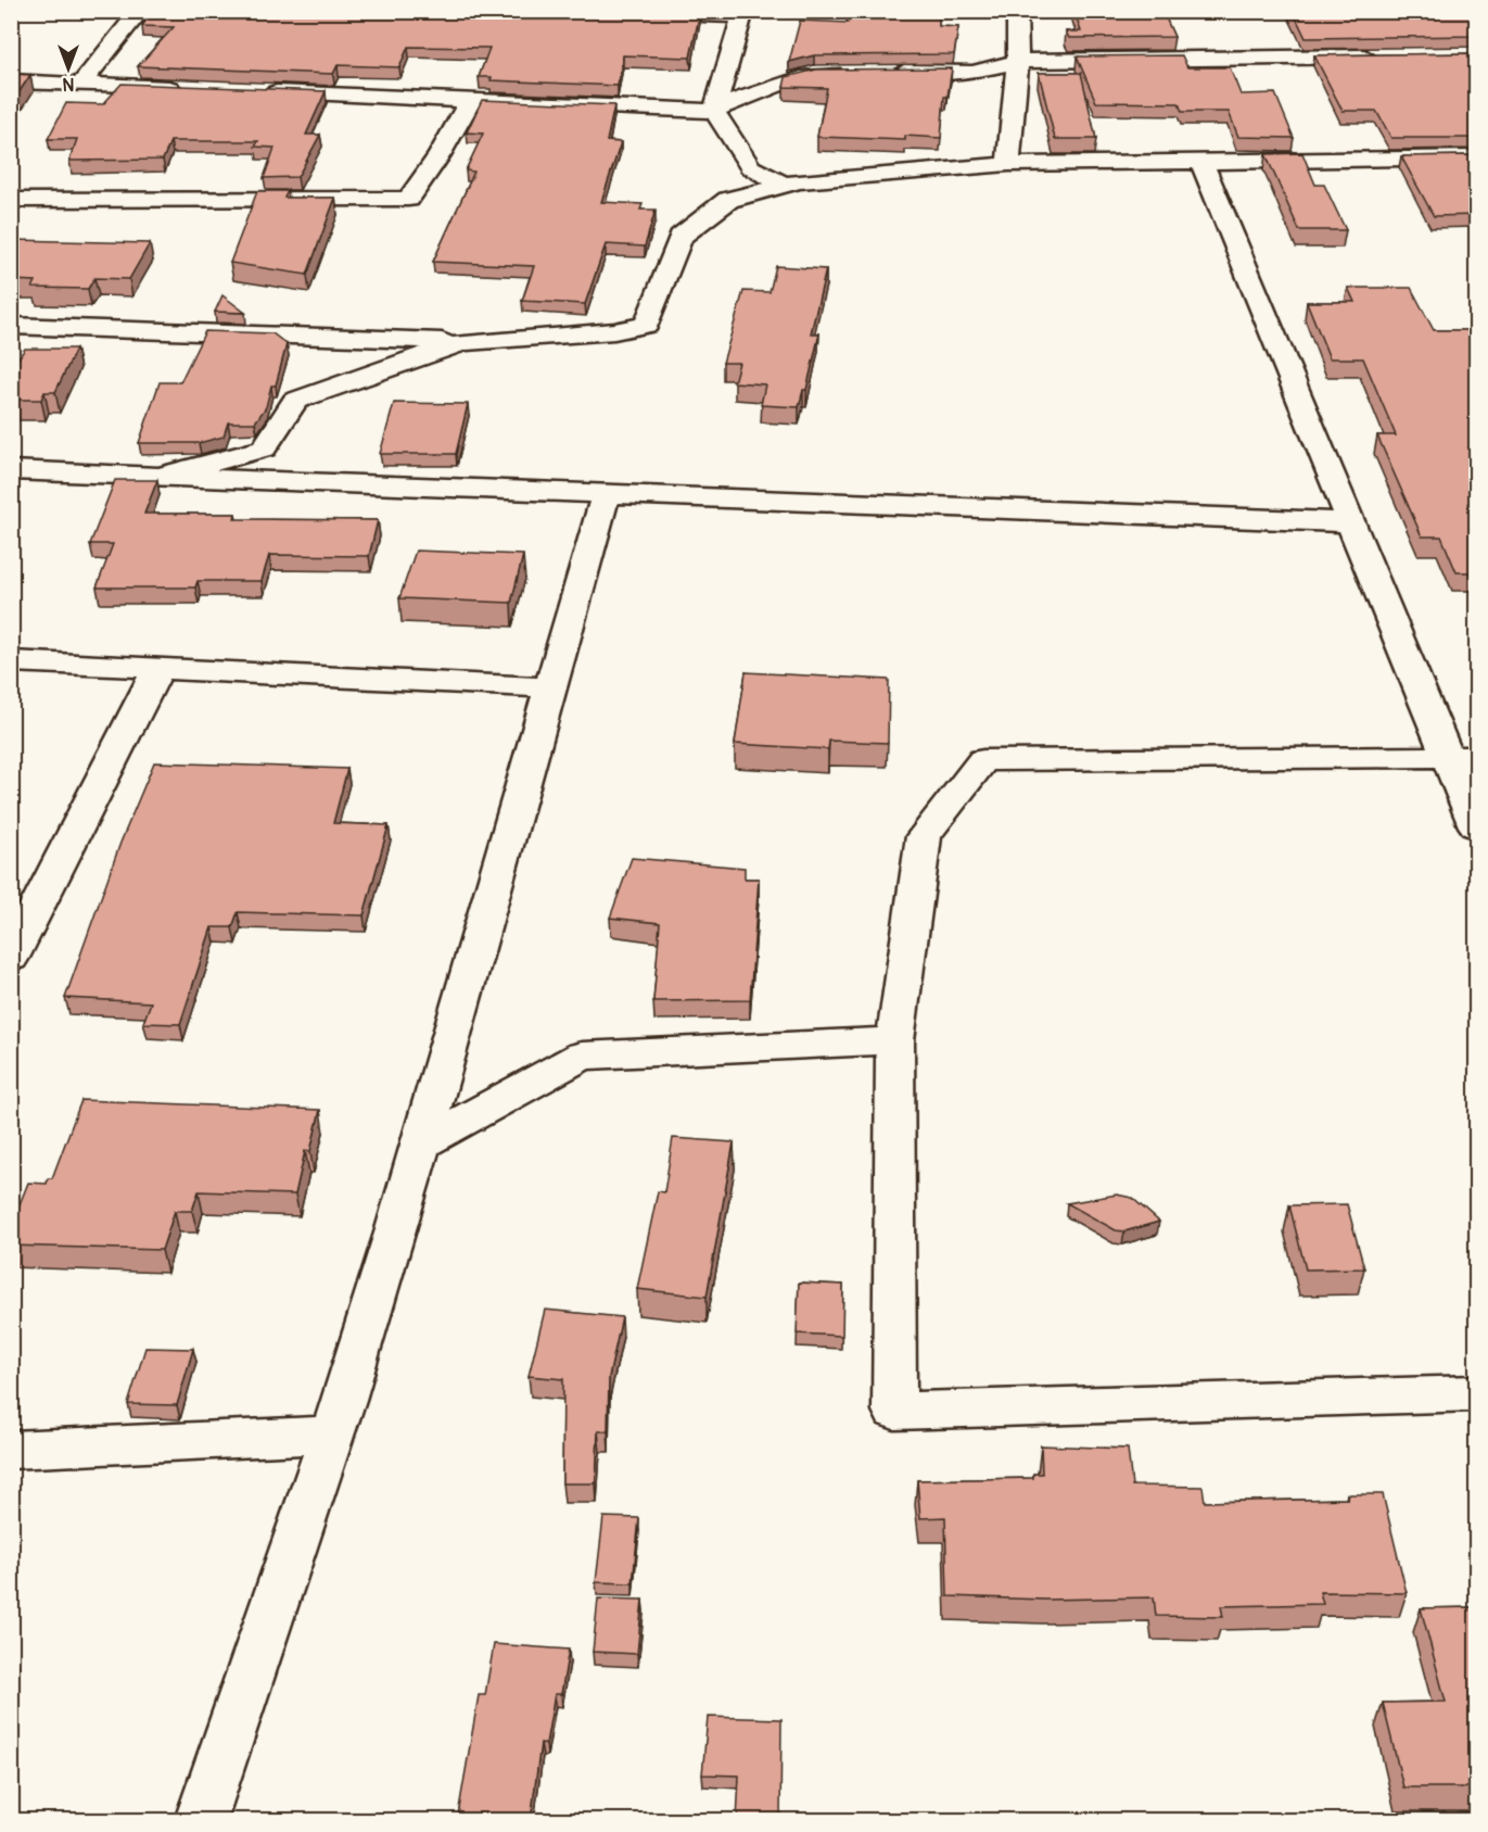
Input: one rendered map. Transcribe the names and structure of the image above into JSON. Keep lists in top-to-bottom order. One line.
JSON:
{"north":"bottom"}
